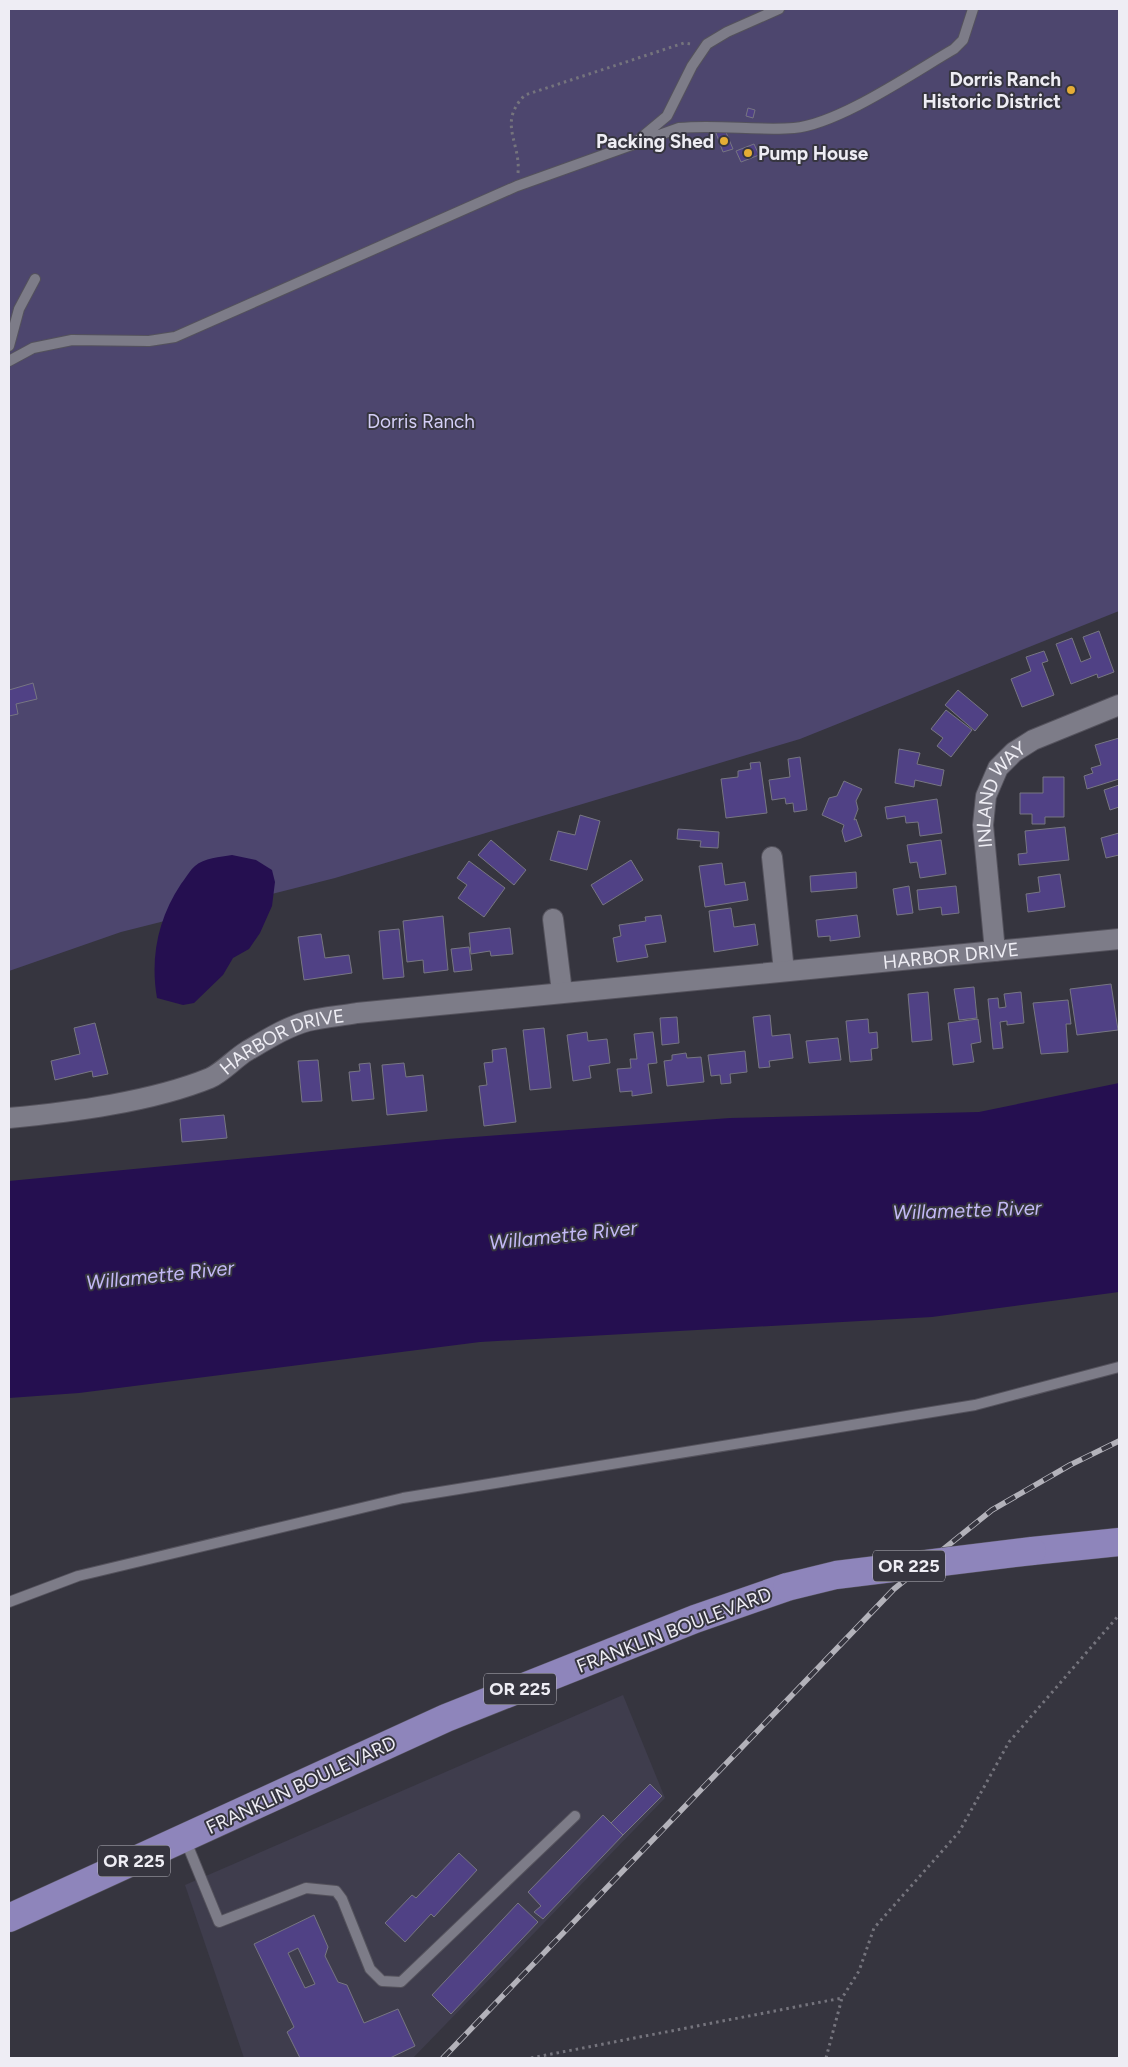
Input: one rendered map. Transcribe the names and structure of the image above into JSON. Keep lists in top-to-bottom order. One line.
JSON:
{"streets":{"main road":["OR 225","FRANKLIN BOULEVARD"],"street":["INLAND WAY","HARBOR DRIVE"]},"crossings":[["INLAND WAY","HARBOR DRIVE"]],"water":["Willamette River"],"parks":["Dorris Ranch"],"places":["Dorris Ranch Historic District","Packing Shed","Pump House"]}
